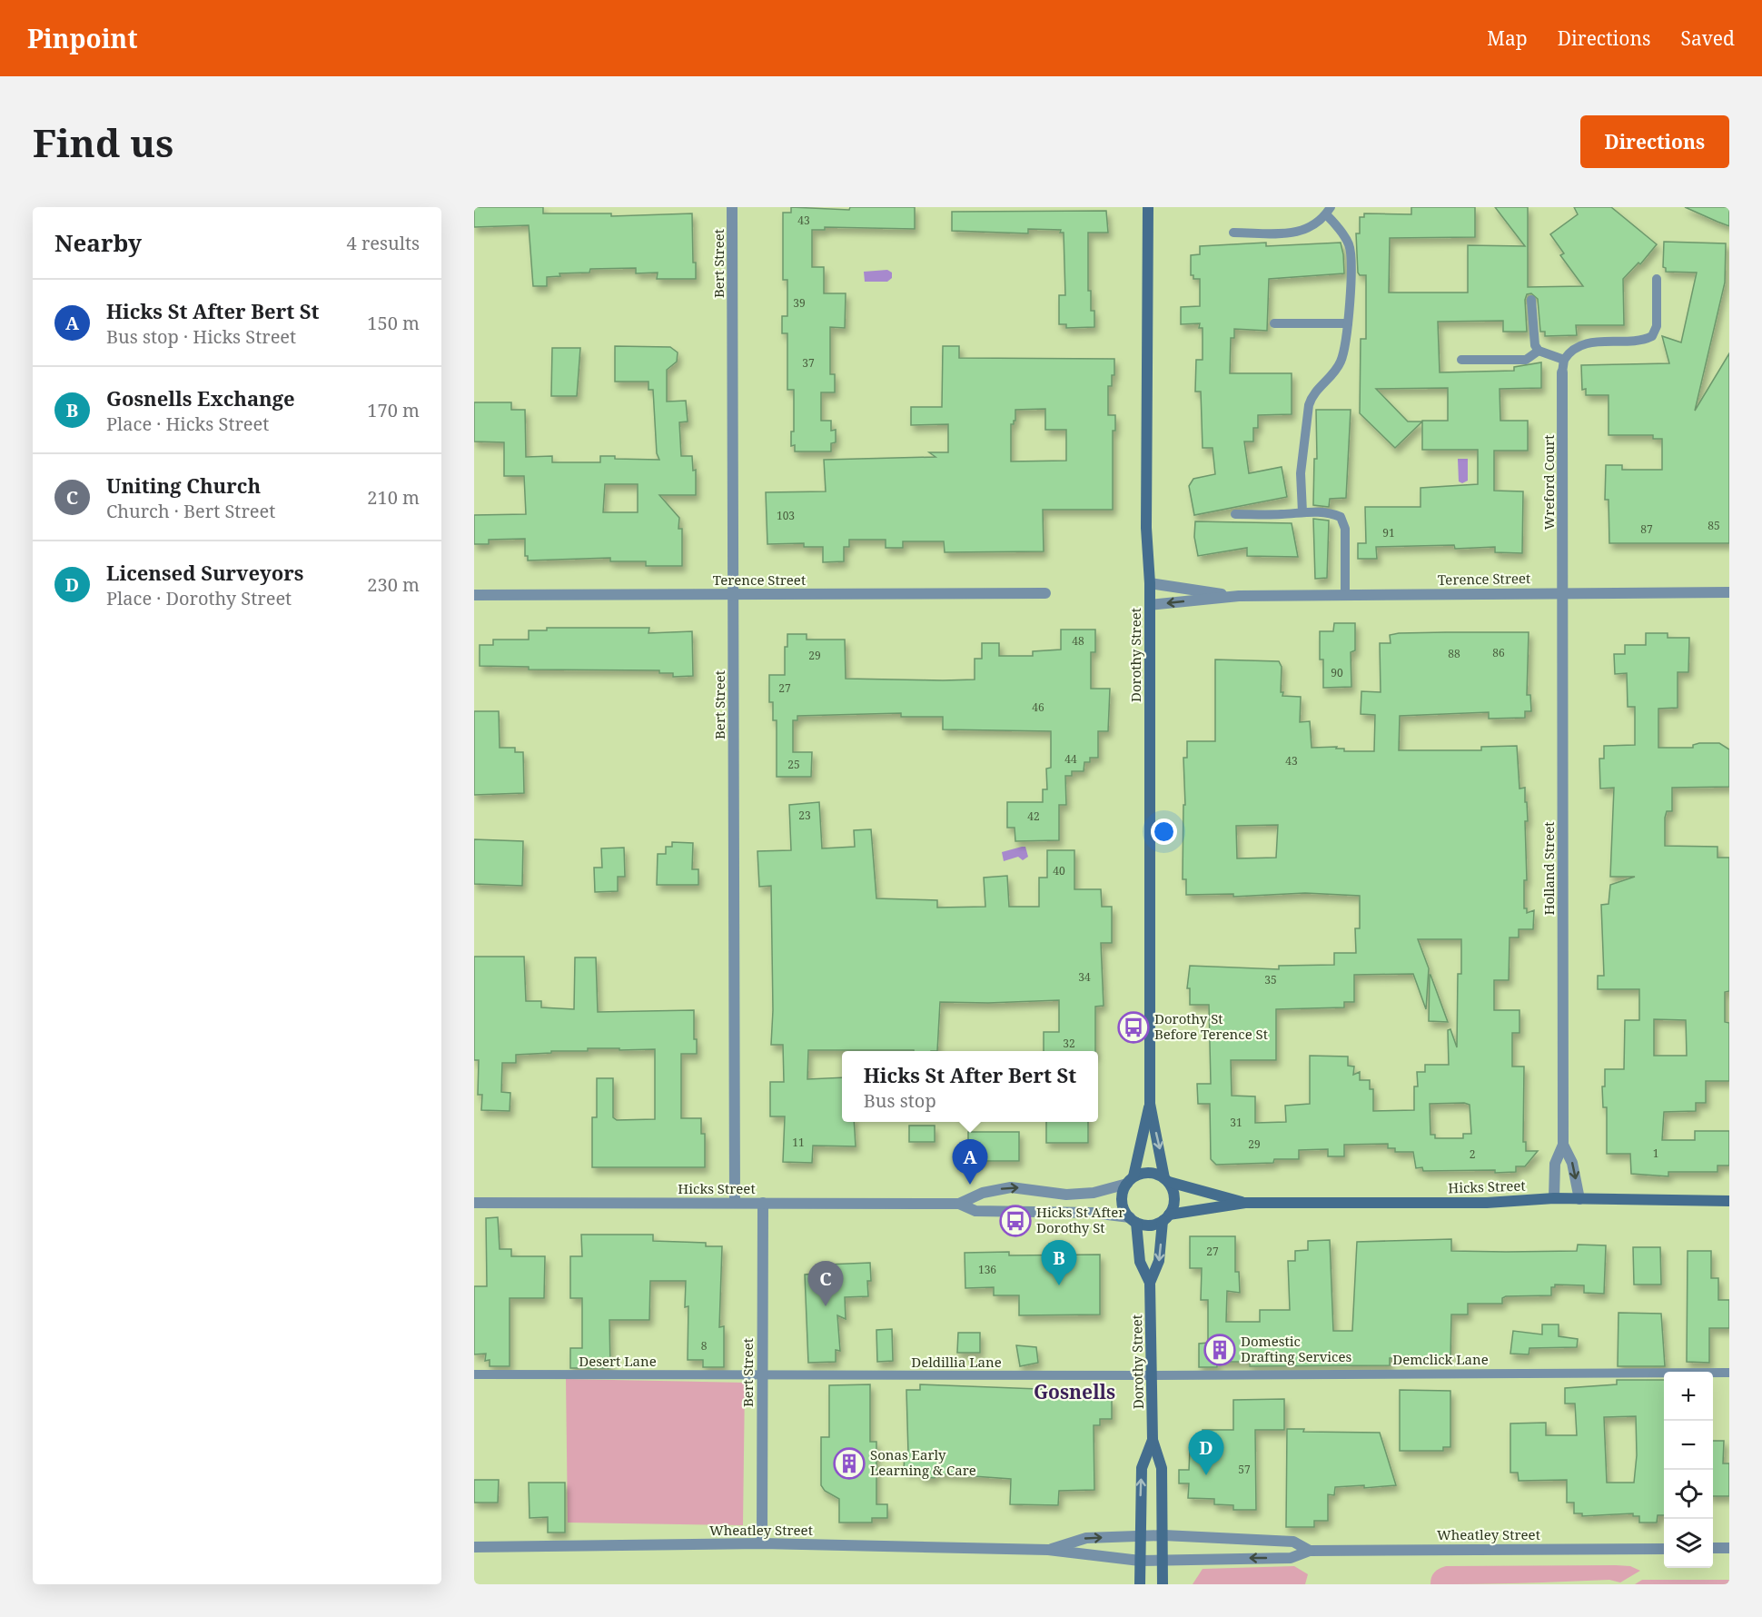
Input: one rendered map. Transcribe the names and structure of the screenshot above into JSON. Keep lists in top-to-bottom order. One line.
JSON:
{"streets":{"main road":["Dorothy Street","Hicks Street"],"street":["Bert Street","Wreford Court","Terence Street","Holland Street","Wheatley Street"],"lane":["Demclick Lane","Desert Lane","Deldillia Lane"]},"crossings":[["Bert Street","Terence Street"],["Bert Street","Hicks Street"],["Bert Street","Desert Lane"],["Bert Street","Deldillia Lane"],["Bert Street","Wheatley Street"],["Wreford Court","Terence Street"],["Wreford Court","Holland Street"],["Terence Street","Dorothy Street"],["Terence Street","Holland Street"],["Dorothy Street","Hicks Street"],["Dorothy Street","Demclick Lane"],["Dorothy Street","Deldillia Lane"],["Dorothy Street","Wheatley Street"],["Holland Street","Hicks Street"],["Demclick Lane","Deldillia Lane"],["Desert Lane","Deldillia Lane"]],"districts":["Gosnells"],"places":{"bus stop":["Dorothy St Before Terence St","Hicks St After Dorothy St"],"building":["Domestic Drafting Services","Sonas Early Learning & Care"]},"house_numbers":["43","39","37","103","85","87","91","48","86","88","29","90","27","46","44","43","25","23","42","40","34","35","32","31","11","29","1","2","27","136","8","57"],"page":{"header":"Pinpoint","nav":["Map","Directions","Saved"],"buttons":"Directions","title":"Find us","heading":["Nearby","4 results"],"list":[{"mark":"A","name":"Hicks St After Bert St","note":"Bus stop · Hicks Street","value":"150 m"},{"mark":"B","name":"Gosnells Exchange","note":"Place · Hicks Street","value":"170 m"},{"mark":"C","name":"Uniting Church","note":"Church · Bert Street","value":"210 m"},{"mark":"D","name":"Licensed Surveyors","note":"Place · Dorothy Street","value":"230 m"}],"popup":["Hicks St After Bert St","Bus stop"],"pins":["A","B","C","D"],"map_buttons":["+","−"]}}
